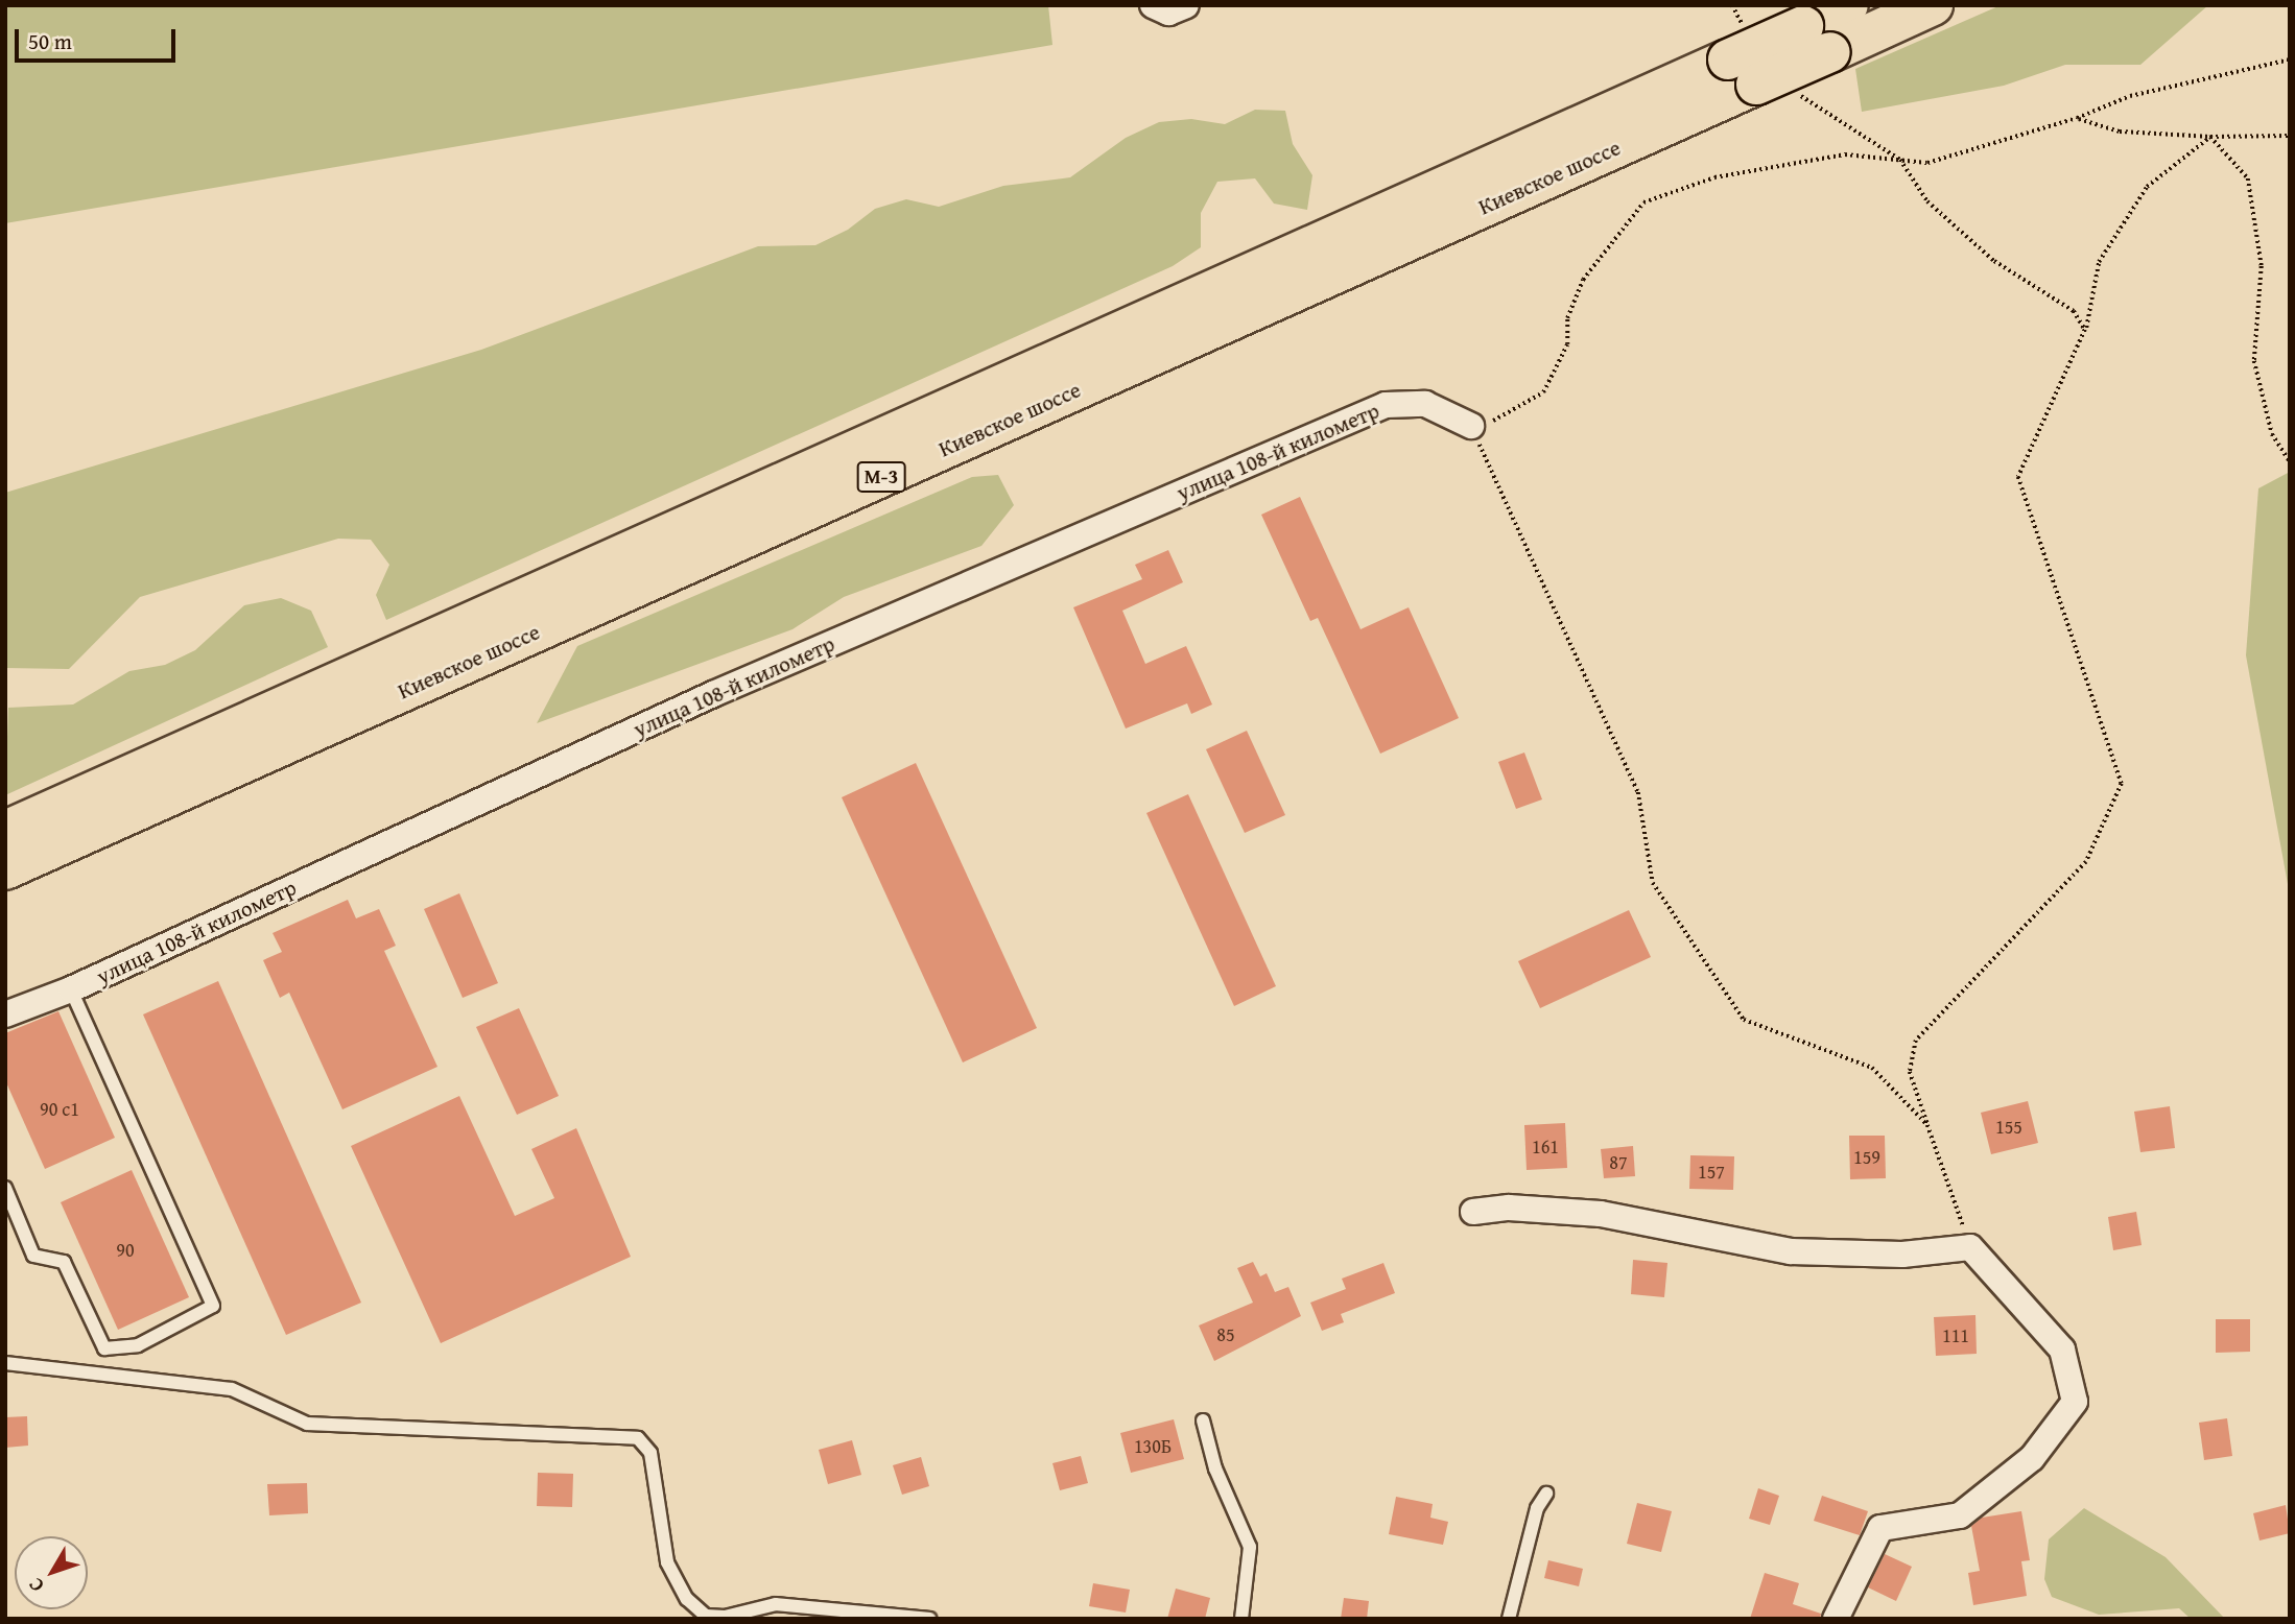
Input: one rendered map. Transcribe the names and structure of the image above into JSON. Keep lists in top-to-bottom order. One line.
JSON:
{"streets":{"highway":["Киевское шоссе","М-3"],"street":["улица 108-й километр"]},"house_numbers":["90 с1","155","161","159","87","157","90","85","111","130Б"],"scale_bar":"50 m","north":"bottom left"}
